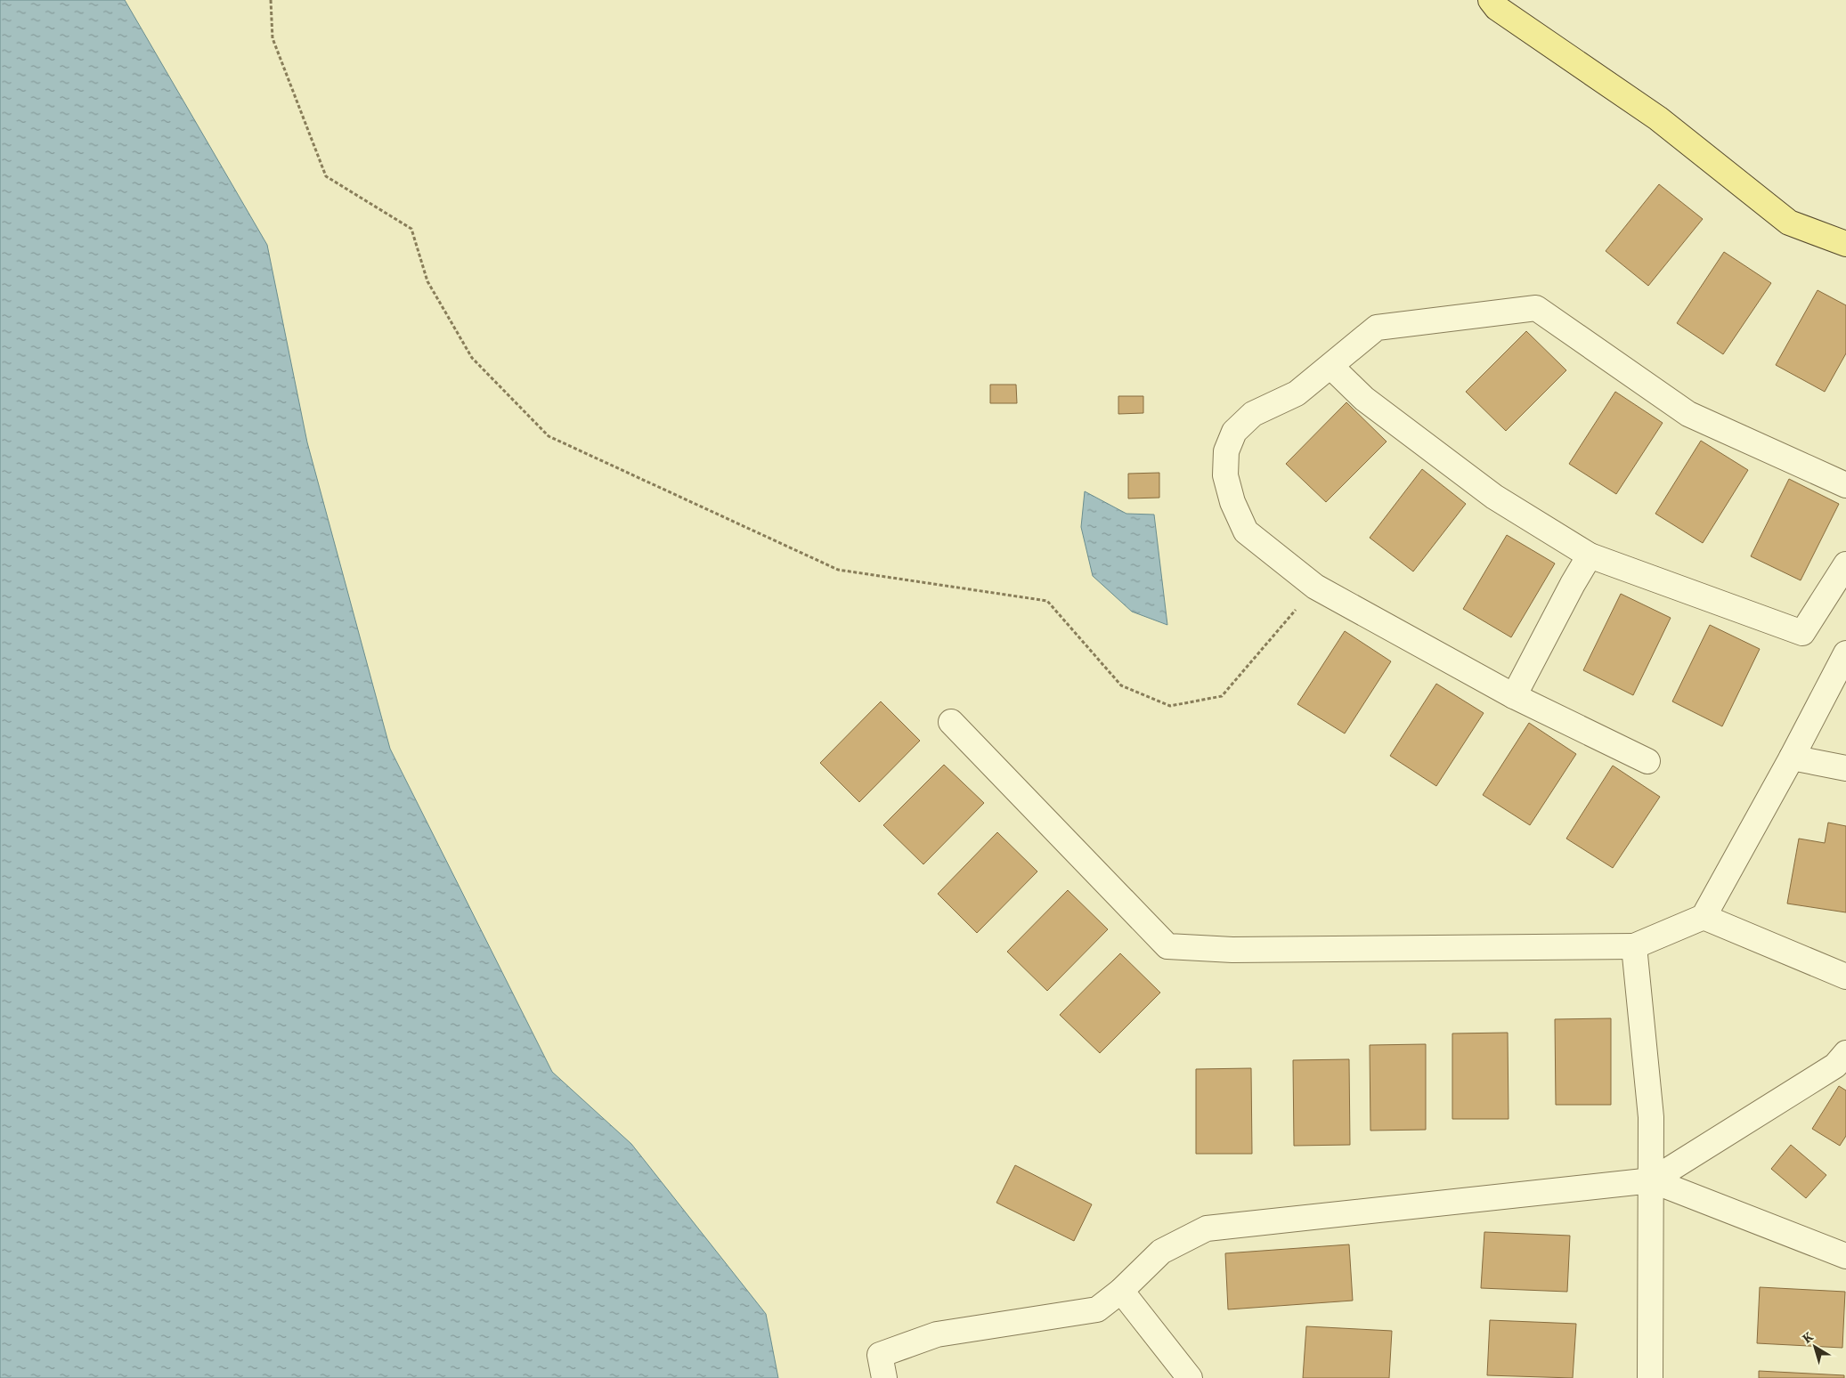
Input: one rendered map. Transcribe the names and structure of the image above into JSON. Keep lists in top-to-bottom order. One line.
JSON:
{"north":"top left"}
